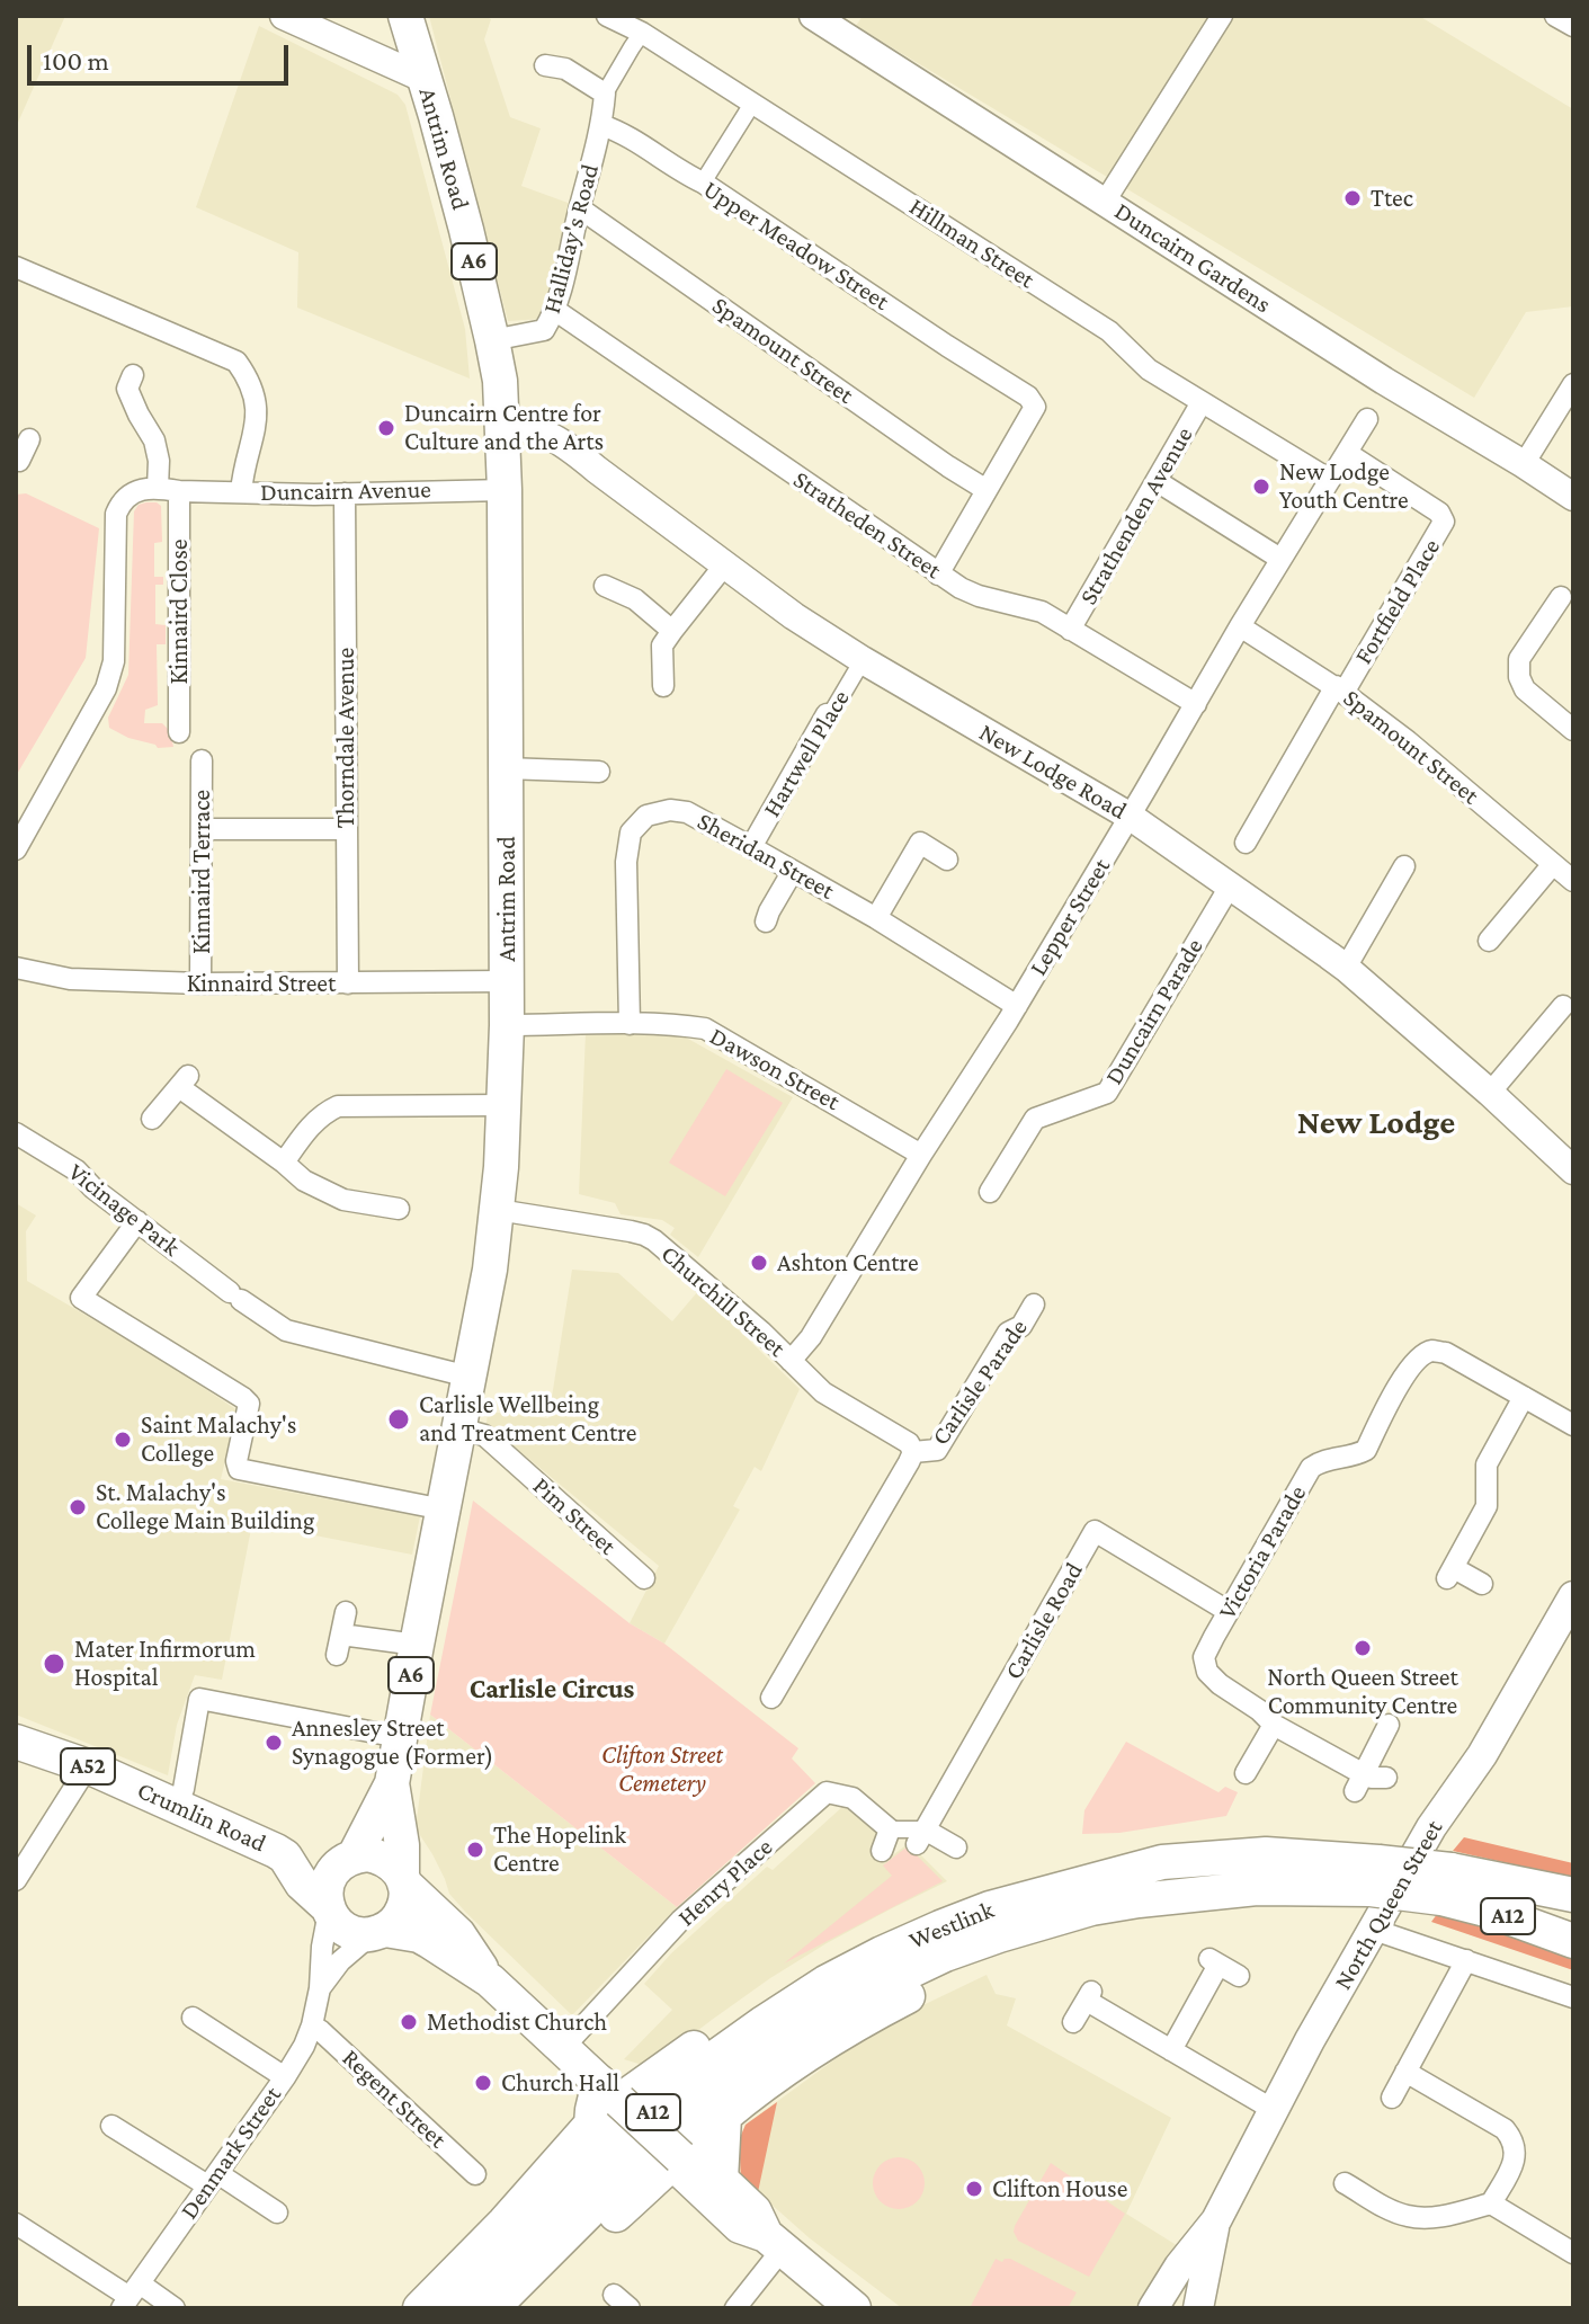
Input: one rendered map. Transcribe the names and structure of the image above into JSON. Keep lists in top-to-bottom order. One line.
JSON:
{"streets":{"main road":["Antrim Road","A6","A52","Crumlin Road","North Queen Street","A12","Westlink"],"street":["Halliday's Road","Hillman Street","Upper Meadow Street","Duncairn Gardens","Spamount Street","Duncairn Avenue","Strathenden Avenue","Stratheden Street","Fortfield Place","Kinnaird Close","Thorndale Avenue","Hartwell Place","New Lodge Road","Sheridan Street","Kinnaird Terrace","Lepper Street","Kinnaird Street","Duncairn Parade","Dawson Street","Vicinage Park","Churchill Street","Carlisle Parade","Pim Street","Victoria Parade","Carlisle Road","Henry Place","Regent Street","Denmark Street"]},"crossings":[["Antrim Road","Halliday's Road"],["Antrim Road","A6"],["Antrim Road","Duncairn Avenue"],["Antrim Road","New Lodge Road"],["Antrim Road","Kinnaird Street"],["Antrim Road","Dawson Street"],["Antrim Road","Vicinage Park"],["Antrim Road","Churchill Street"],["Antrim Road","Pim Street"],["Antrim Road","Crumlin Road"],["Antrim Road","Denmark Street"],["Halliday's Road","Hillman Street"],["Halliday's Road","Upper Meadow Street"],["Halliday's Road","Spamount Street"],["Halliday's Road","Stratheden Street"],["Hillman Street","Strathenden Avenue"],["Hillman Street","Lepper Street"],["Upper Meadow Street","Spamount Street"],["A6","Crumlin Road"],["A6","Denmark Street"],["Spamount Street","Fortfield Place"],["Spamount Street","Lepper Street"],["Duncairn Avenue","Thorndale Avenue"],["Strathenden Avenue","Stratheden Street"],["Stratheden Street","Lepper Street"],["Fortfield Place","Lepper Street"],["Thorndale Avenue","Kinnaird Street"],["Hartwell Place","New Lodge Road"],["Hartwell Place","Sheridan Street"],["New Lodge Road","Lepper Street"],["New Lodge Road","Duncairn Parade"],["Sheridan Street","Lepper Street"],["Sheridan Street","Dawson Street"],["Kinnaird Terrace","Kinnaird Street"],["Lepper Street","Dawson Street"],["Lepper Street","Churchill Street"],["Lepper Street","Carlisle Parade"],["Churchill Street","Carlisle Parade"],["Victoria Parade","Carlisle Road"],["Crumlin Road","Denmark Street"],["Regent Street","Denmark Street"]],"districts":["New Lodge","Carlisle Circus"],"parks":["Clifton Street Cemetery"],"places":["Ttec","Duncairn Centre for Culture and the Arts","New Lodge Youth Centre","Ashton Centre","Carlisle Wellbeing and Treatment Centre","Saint Malachy's College","St. Malachy's College Main Building","North Queen Street Community Centre","Mater Infirmorum Hospital","Annesley Street Synagogue (Former)","The Hopelink Centre","Methodist Church","Church Hall","Clifton House"],"scale_bar":"100 m"}
